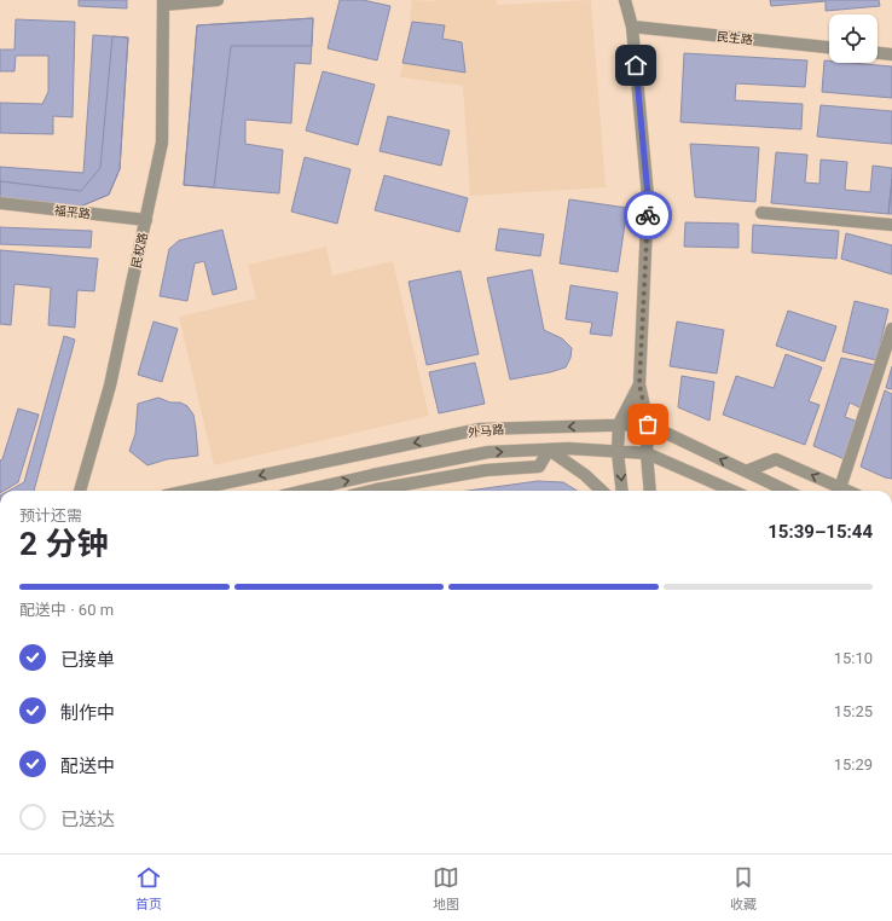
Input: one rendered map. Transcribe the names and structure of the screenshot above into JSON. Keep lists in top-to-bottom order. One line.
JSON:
{"streets":{"street":["民生路","福平路","民权路","外马路"]},"crossings":[["福平路","民权路"]],"page":{"heading":["2 分钟","预计还需","15:39–15:44"],"bar":"配送中 · 60 m","list":[["已接单","15:10"],["制作中","15:25"],["配送中","15:29"],"已送达"],"tabs":["首页","地图","收藏"]}}
